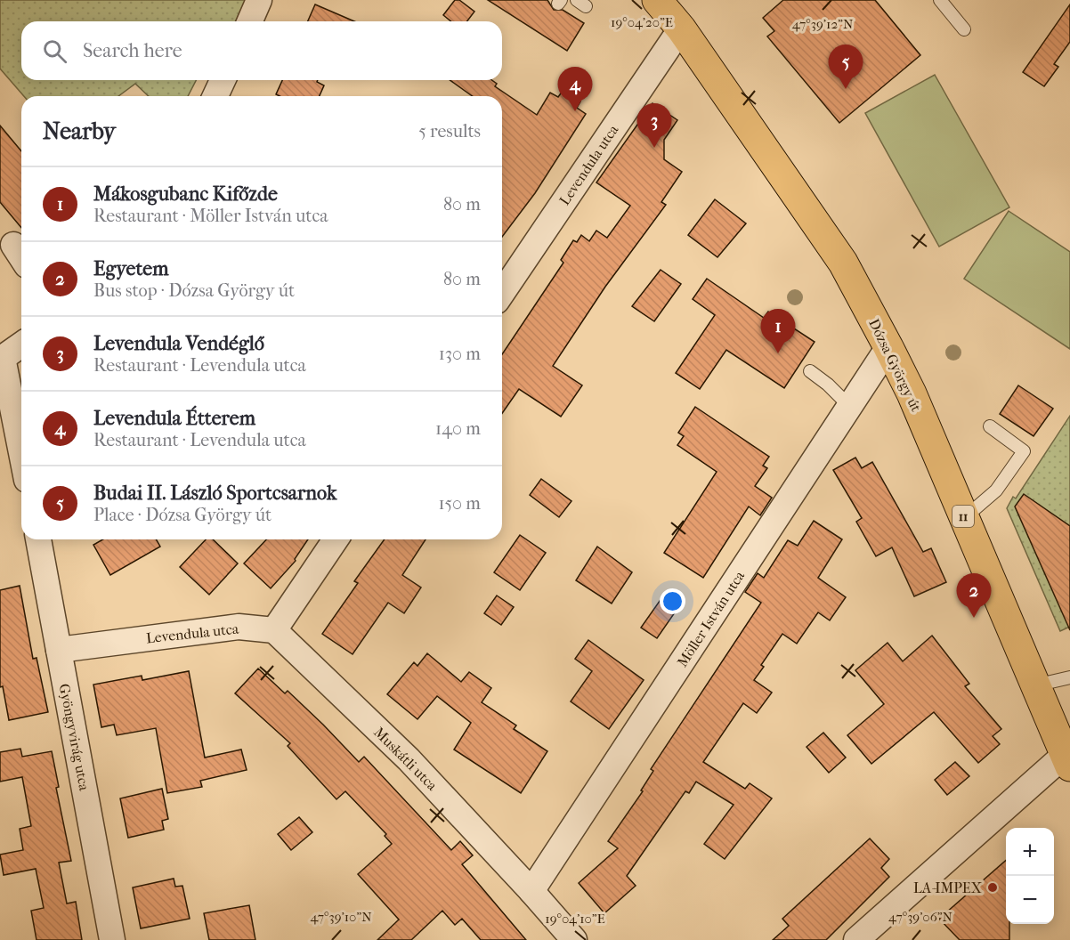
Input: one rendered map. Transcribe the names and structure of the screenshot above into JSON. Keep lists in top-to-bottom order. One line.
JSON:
{"streets":{"main road":["Dózsa György út","11"],"street":["Levendula utca","Möller István utca","Gyöngyvirág utca","Muskátli utca"]},"crossings":[["Levendula utca","Dózsa György út"],["Levendula utca","Gyöngyvirág utca"],["Levendula utca","Muskátli utca"],["Dózsa György út","Möller István utca"],["Möller István utca","Muskátli utca"]],"places":["LA-IMPEX"],"page":{"search":"Search here","pins":["5","4","3","1","2"],"heading":["Nearby","5 results"],"list":[{"mark":"1","name":"Mákosgubanc Kifőzde","note":"Restaurant · Möller István utca","value":"80 m"},{"mark":"2","name":"Egyetem","note":"Bus stop · Dózsa György út","value":"80 m"},{"mark":"3","name":"Levendula Vendéglő","note":"Restaurant · Levendula utca","value":"130 m"},{"mark":"4","name":"Levendula Étterem","note":"Restaurant · Levendula utca","value":"140 m"},{"mark":"5","name":"Budai II. László Sportcsarnok","note":"Place · Dózsa György út","value":"150 m"}],"map_buttons":["+","−"]},"coordinates":["19°04'20\"E","47°39'12\"N","47°39'10\"N","47°39'06\"N","19°04'10\"E"]}
